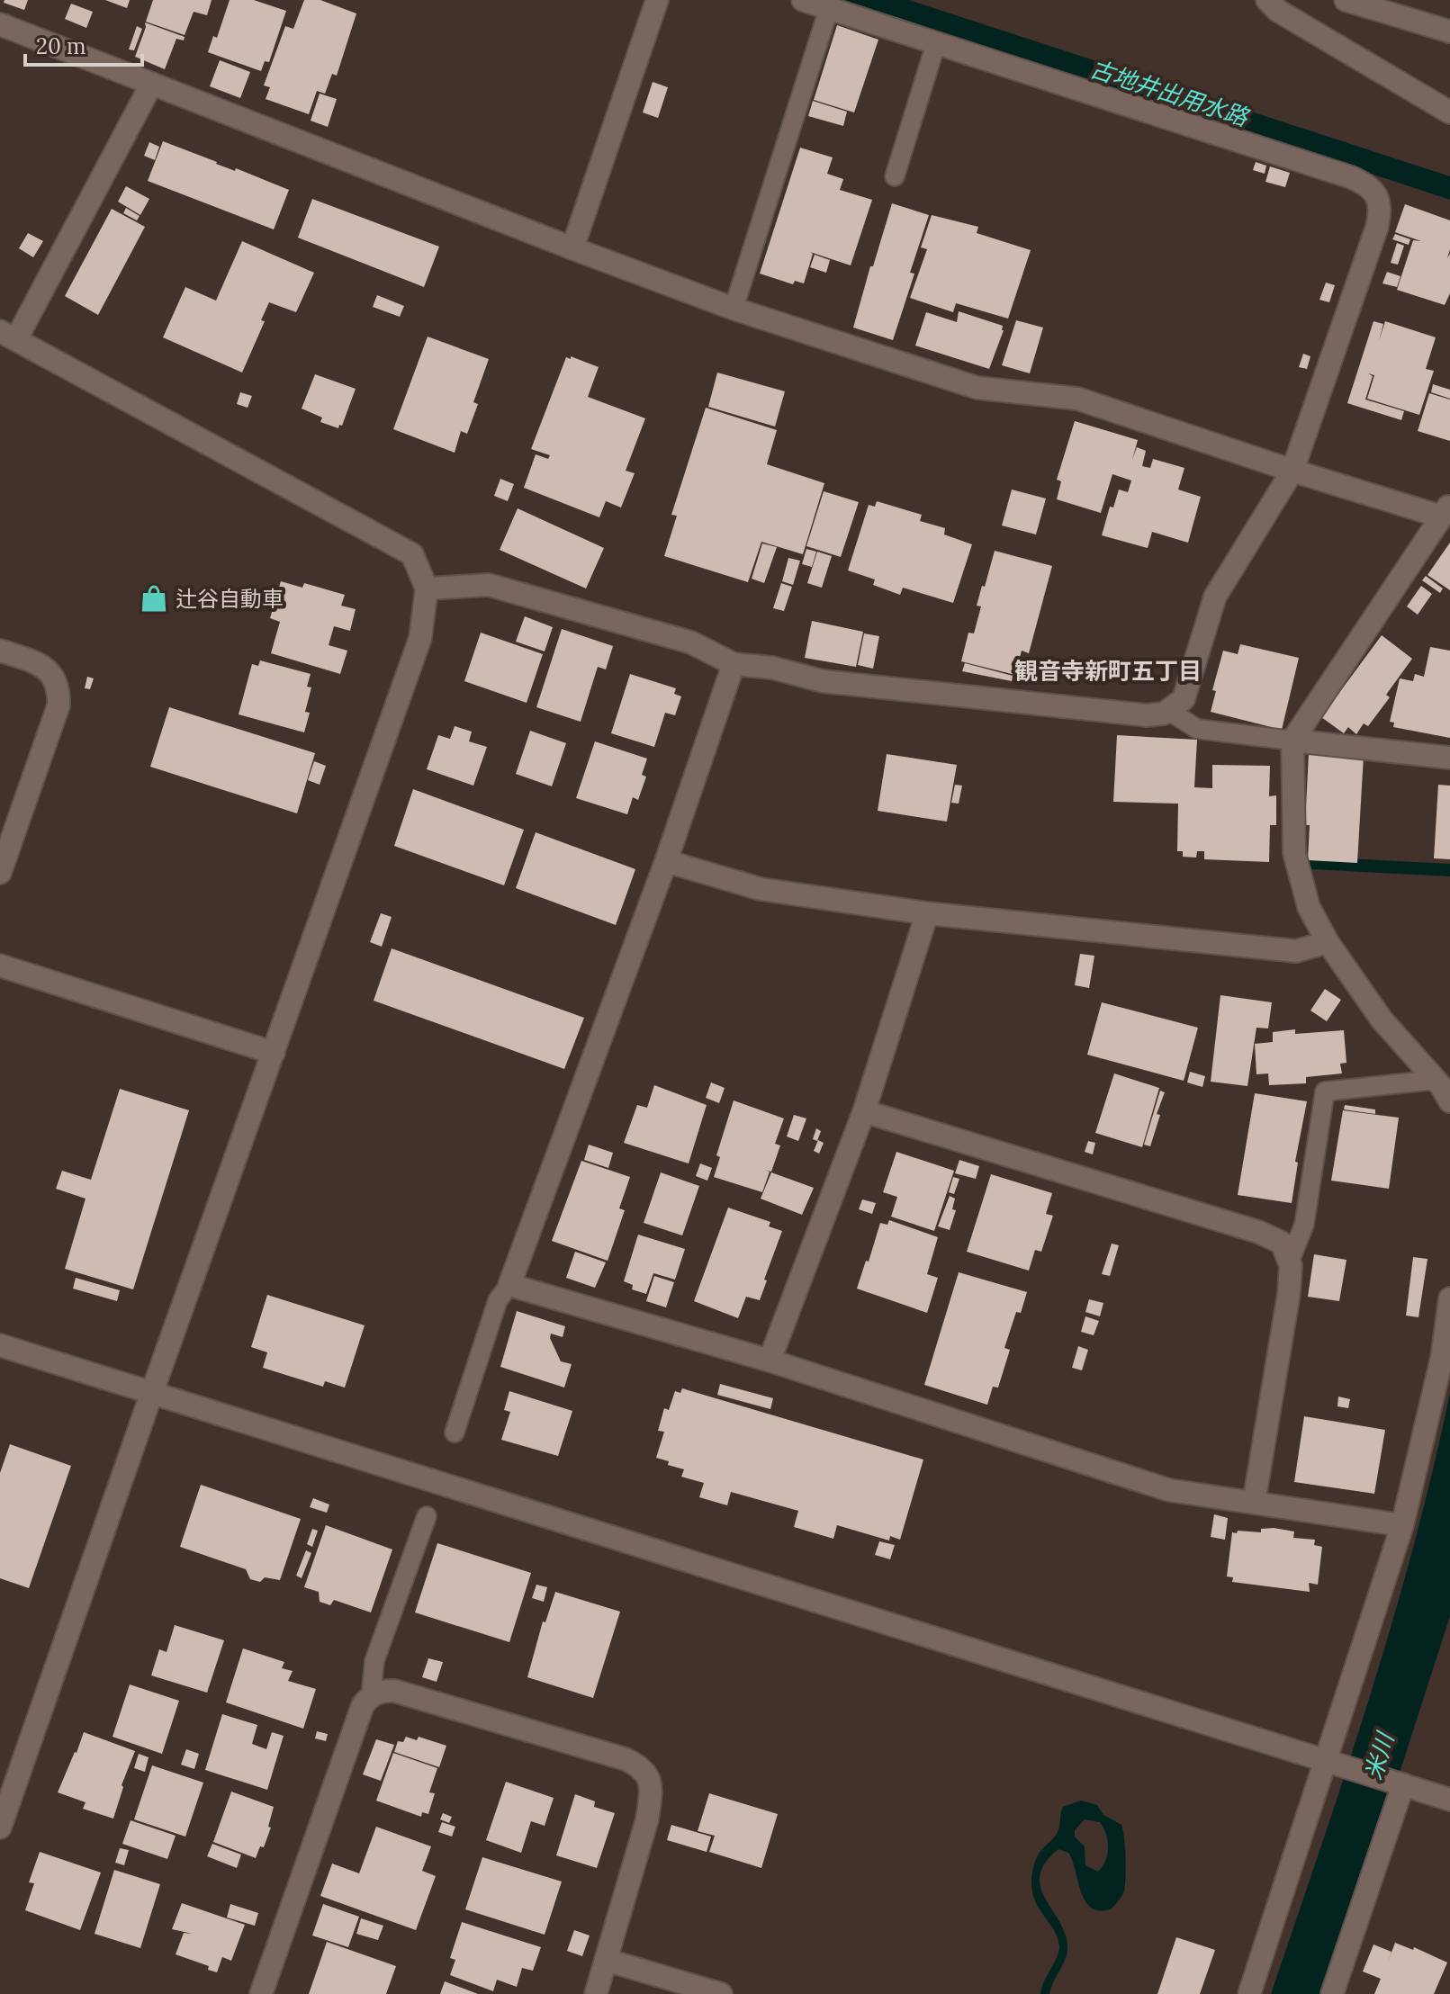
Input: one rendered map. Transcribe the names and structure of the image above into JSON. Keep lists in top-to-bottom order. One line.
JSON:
{"districts":["観音寺新町五丁目"],"water":["古地井出用水路","米川"],"places":{"shop":["辻谷自動車"]},"scale_bar":"20 m"}
